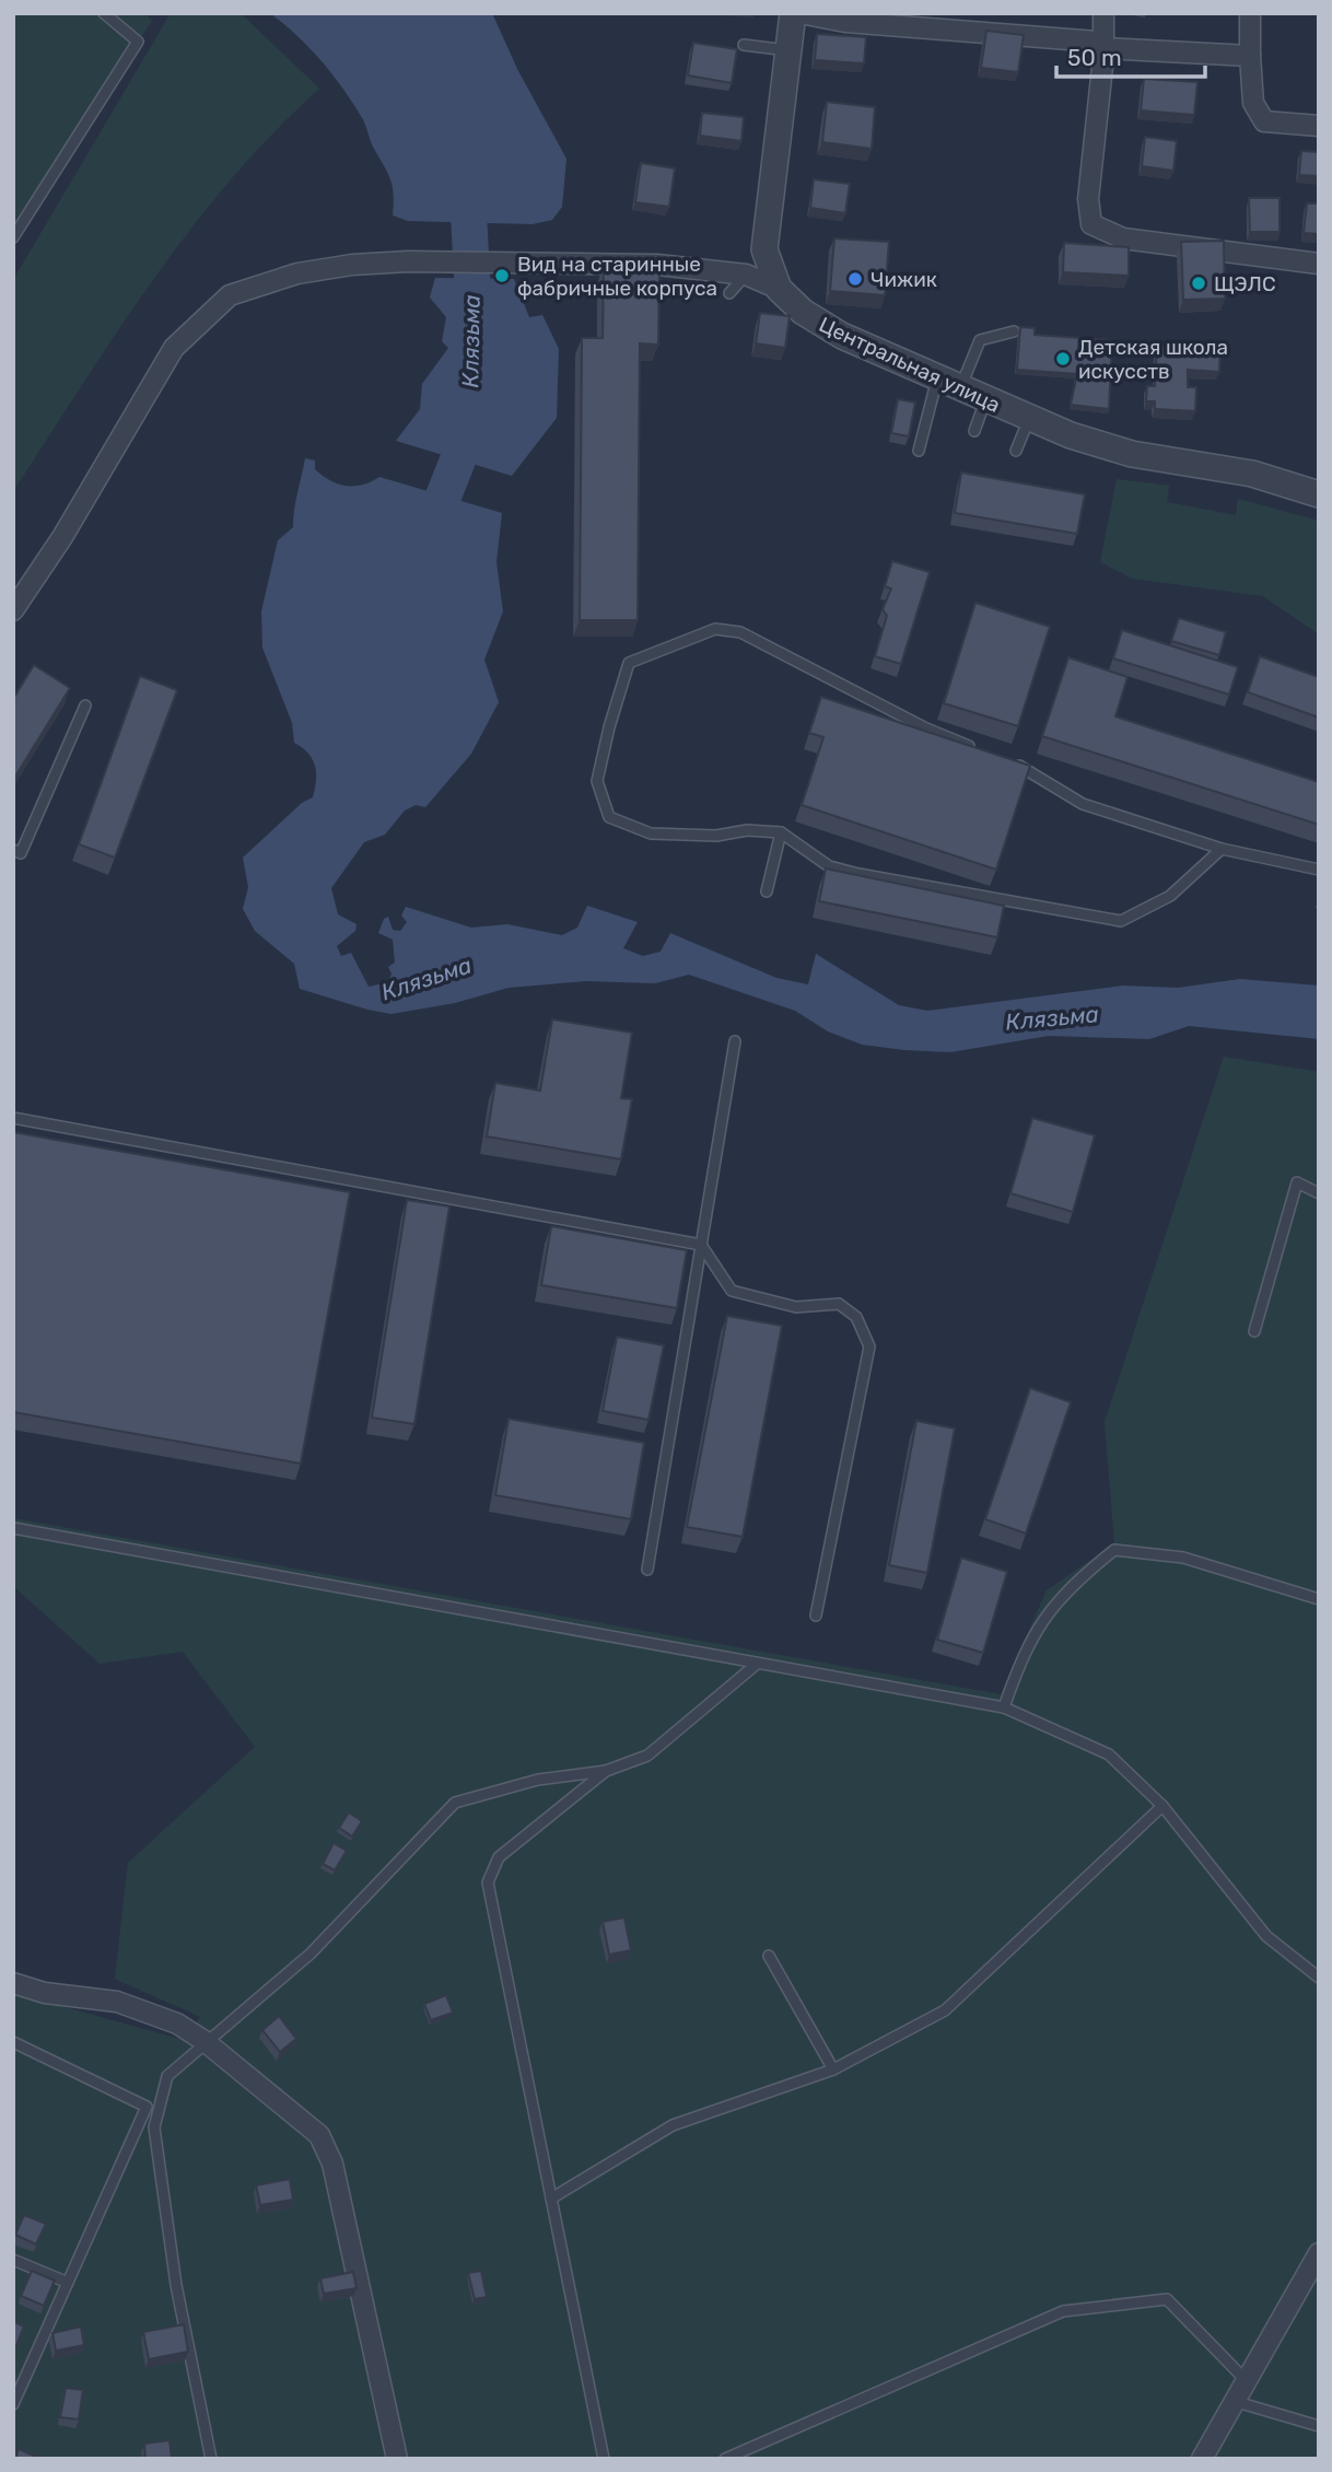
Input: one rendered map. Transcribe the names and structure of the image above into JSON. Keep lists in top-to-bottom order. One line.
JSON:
{"streets":{"street":["Центральная улица"]},"water":["Клязьма"],"places":["Вид на старинные фабричные корпуса","Чижик","ЩЭЛС","Детская школа искусств"],"scale_bar":"50 m"}
